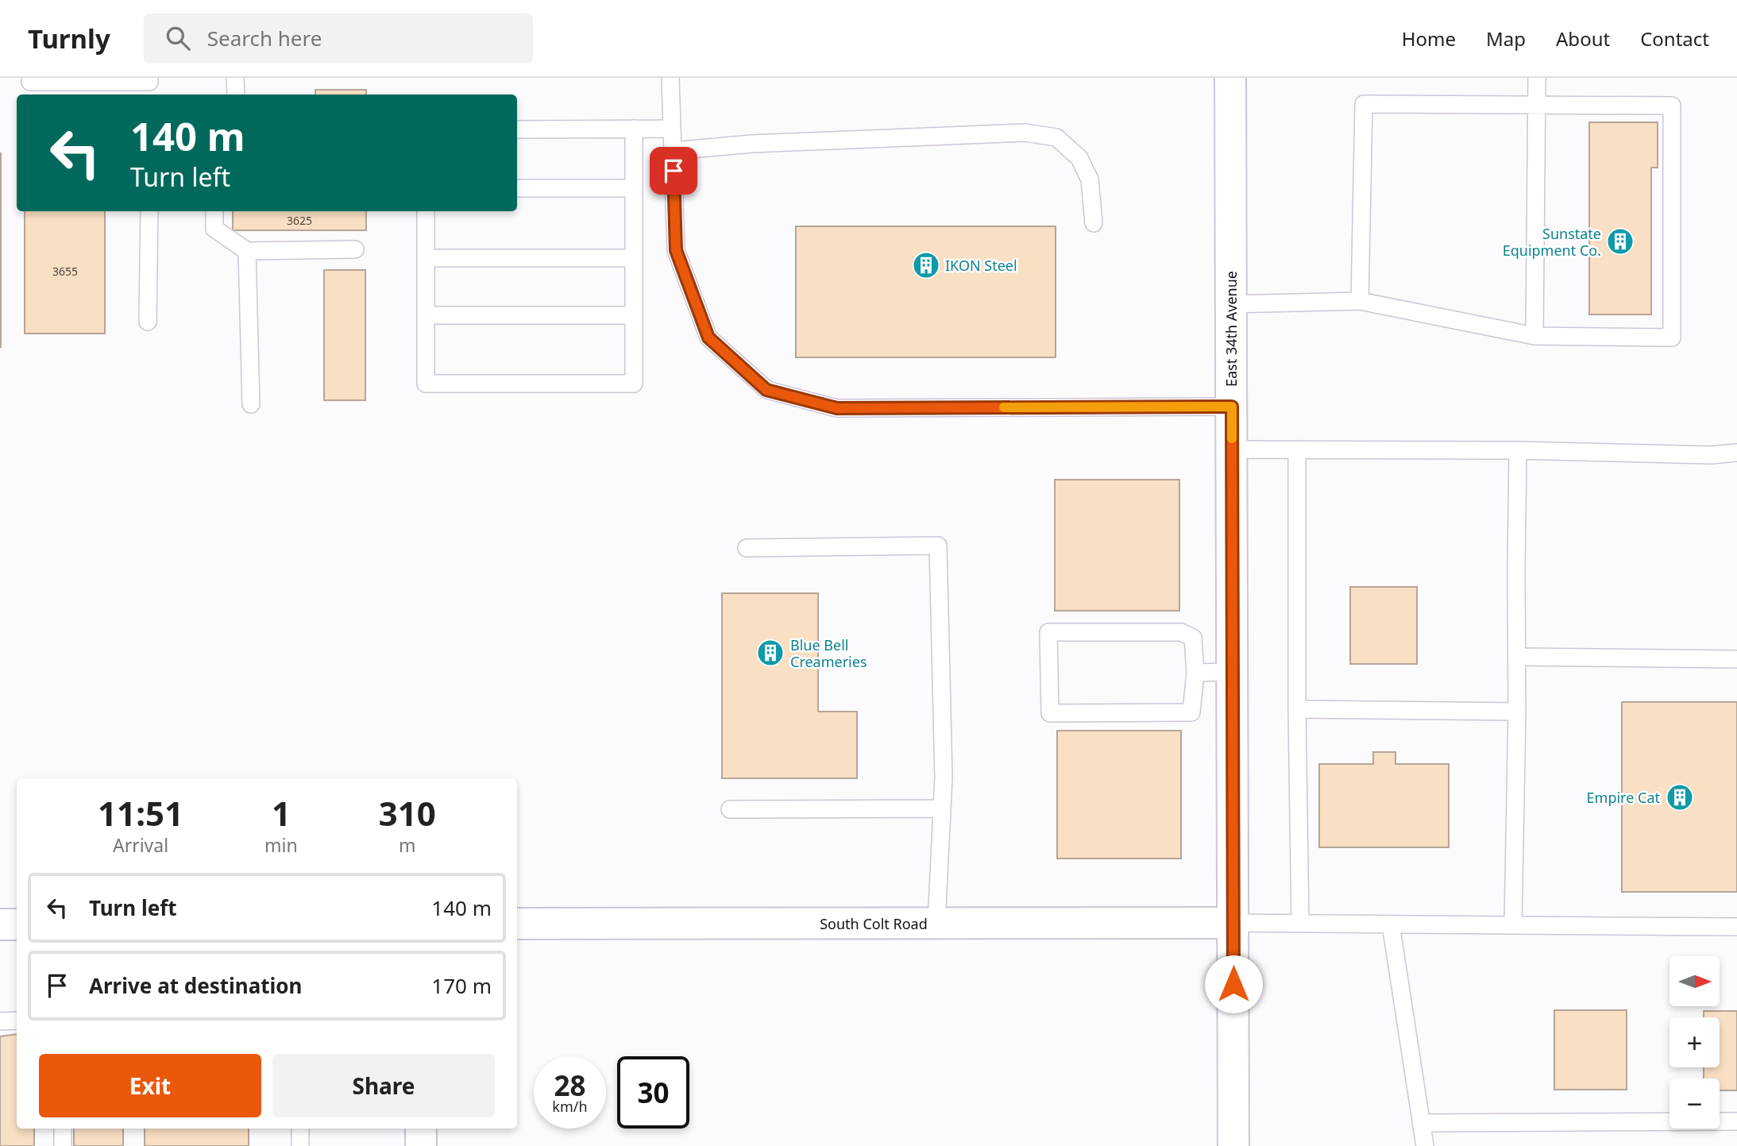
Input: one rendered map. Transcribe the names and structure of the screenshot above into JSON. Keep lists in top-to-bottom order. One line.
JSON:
{"streets":{"street":["East 34th Avenue","South Colt Road"]},"crossings":[["East 34th Avenue","South Colt Road"]],"places":{"building":["Sunstate Equipment Co.","IKON Steel","Blue Bell Creameries","Empire Cat"]},"house_numbers":["3625","3655"],"north":"right","page":{"header":"Turnly","search":"Search here","nav":["Home","Map","About","Contact"],"turn":["140 m","Turn left"],"eta":["11:51","Arrival","1","min","310","m"],"list":[{"name":"Turn left","value":"140 m"},{"name":"Arrive at destination","value":"170 m"}],"map_buttons":["+","−"],"buttons":["Exit","Share"],"speed":"28 km/h","limit":"30"}}
